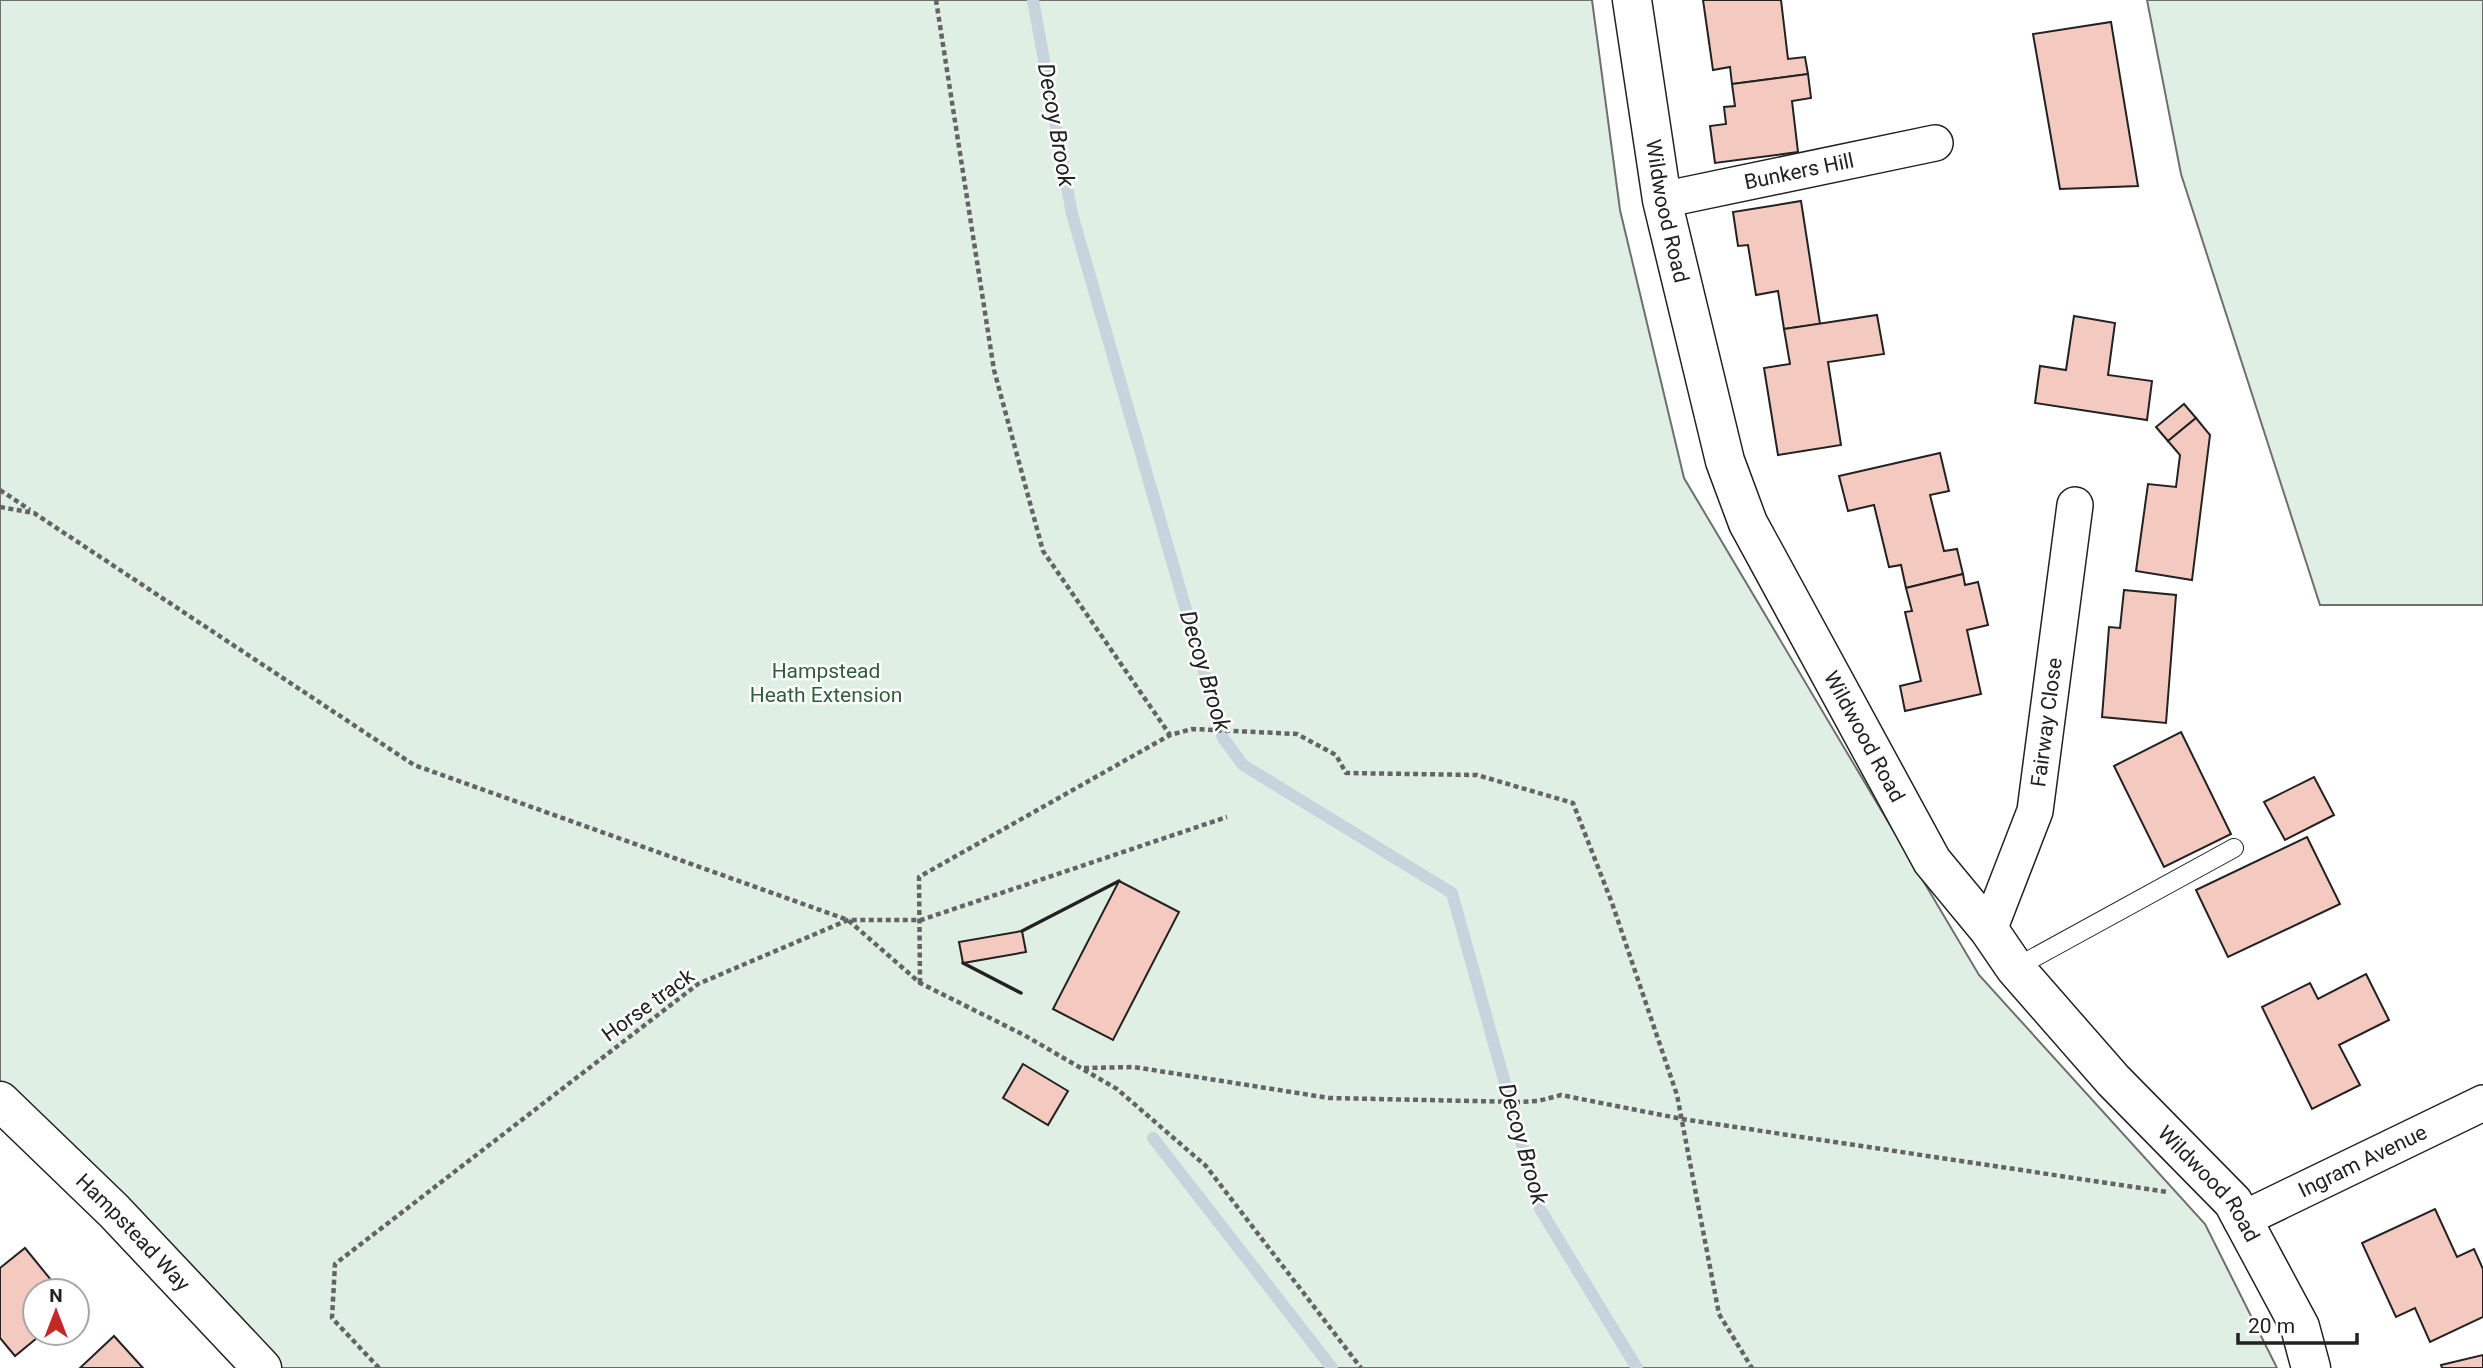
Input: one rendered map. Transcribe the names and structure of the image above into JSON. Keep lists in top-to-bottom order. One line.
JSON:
{"streets":{"street":["Bunkers Hill","Wildwood Road","Fairway Close","Ingram Avenue","Hampstead Way"],"path":["Horse track"]},"crossings":[["Bunkers Hill","Wildwood Road"],["Wildwood Road","Fairway Close"],["Wildwood Road","Ingram Avenue"]],"water":["Decoy Brook"],"parks":["Hampstead Heath Extension"],"scale_bar":"20 m","north":"top"}
